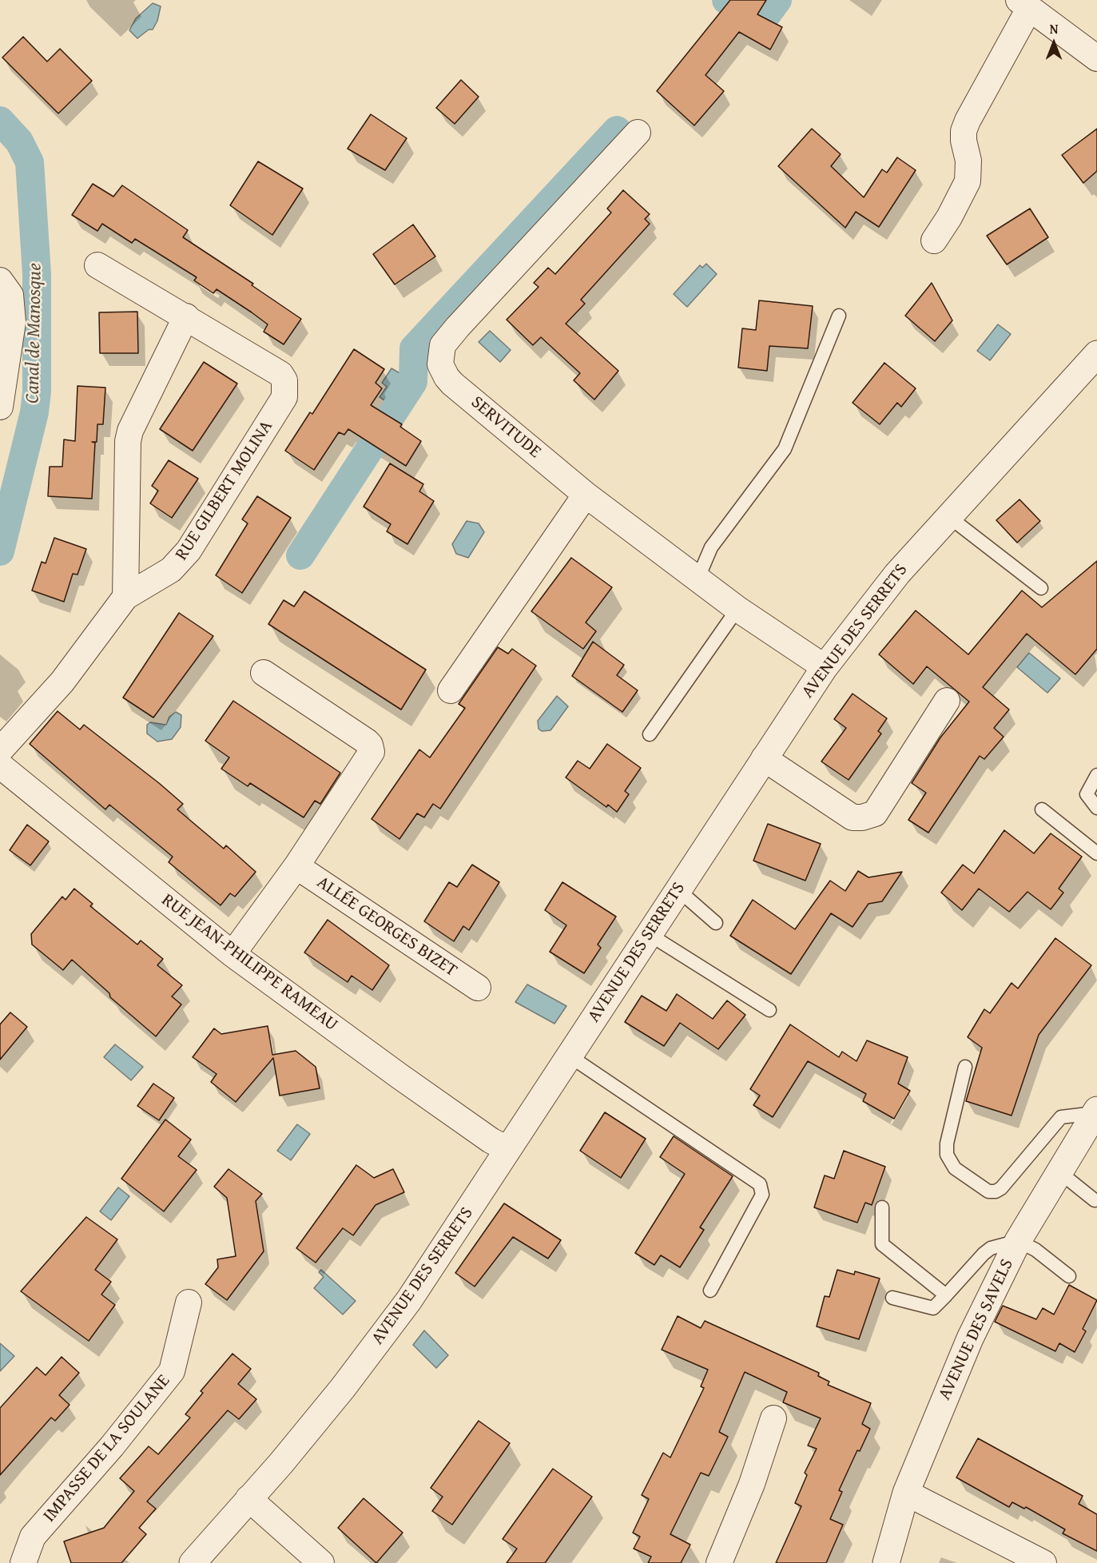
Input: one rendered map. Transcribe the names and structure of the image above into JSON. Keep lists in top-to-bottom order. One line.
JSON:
{"streets":{"street":["SERVITUDE","RUE GILBERT MOLINA","AVENUE DES SERRETS","ALLÉE GEORGES BIZET","RUE JEAN-PHILIPPE RAMEAU","AVENUE DES SAVELS","IMPASSE DE LA SOULANE"]},"crossings":[["SERVITUDE","AVENUE DES SERRETS"],["AVENUE DES SERRETS","RUE JEAN-PHILIPPE RAMEAU"],["ALLÉE GEORGES BIZET","RUE JEAN-PHILIPPE RAMEAU"]],"water":["Canal de Manosque"],"north":"top"}
